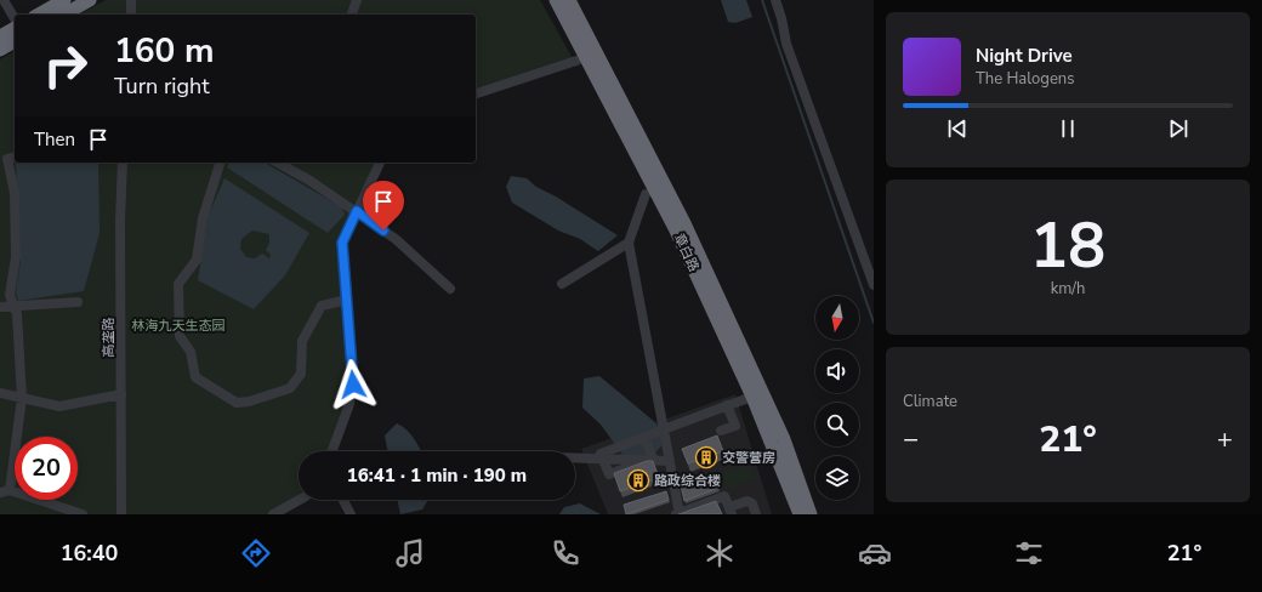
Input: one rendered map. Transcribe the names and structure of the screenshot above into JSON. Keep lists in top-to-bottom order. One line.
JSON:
{"streets":{"highway":["章白路"],"street":["高垄路"]},"parks":["林海九天生态园"],"places":{"building":["交警营房","路政综合楼"]},"north":"bottom","page":{"turn":["160 m","Turn right"],"song":["Night Drive","The Halogens"],"then":"Then","tile":[["18","km/h"],"Climate"],"heat":["−","21°","+"],"limit":"20","trip":"16:41 · 1 min · 190 m","tabs":["16:40","21°"]}}
